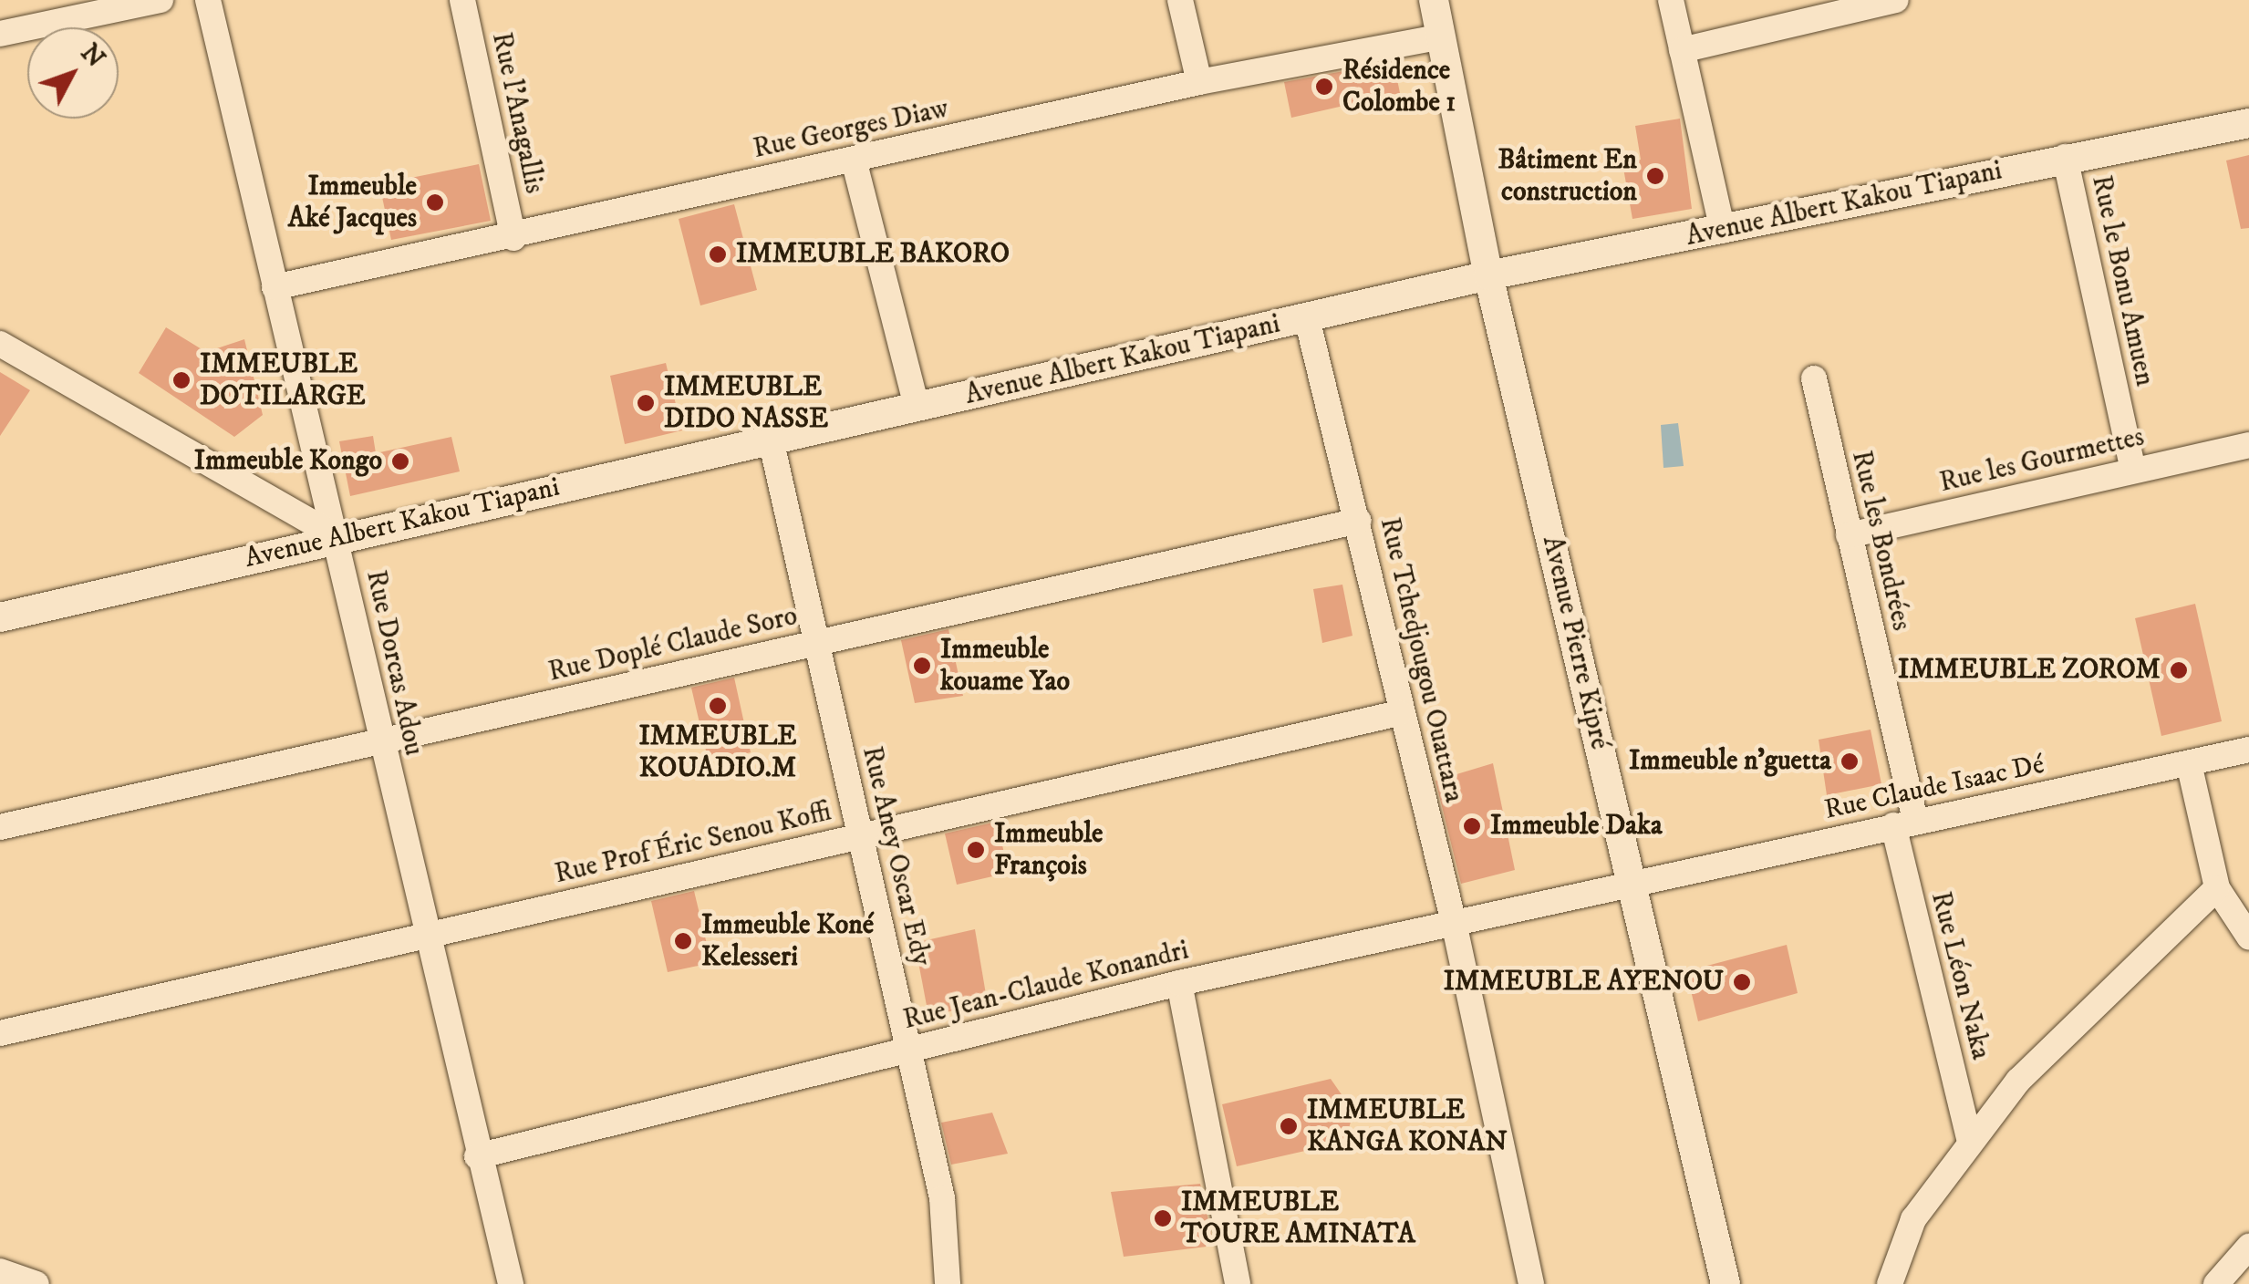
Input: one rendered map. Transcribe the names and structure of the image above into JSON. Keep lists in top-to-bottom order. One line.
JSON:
{"streets":{"street":["Rue l'Anagallis","Rue Georges Diaw","Avenue Albert Kakou Tiapani","Rue le Bonu Amuen","Rue les Gourmettes","Rue les Bondrées","Avenue Pierre Kipré","Rue Doplé Claude Soro","Rue Tchedjougou Ouattara","Rue Dorcas Adou","Rue Claude Isaac Dé","Rue Prof Éric Senou Koffi","Rue Aney Oscar Edy","Rue Léon Naka","Rue Jean-Claude Konandri"]},"crossings":[["Rue l'Anagallis","Rue Georges Diaw"],["Rue Georges Diaw","Avenue Pierre Kipré"],["Rue Georges Diaw","Rue Dorcas Adou"],["Avenue Albert Kakou Tiapani","Rue le Bonu Amuen"],["Avenue Albert Kakou Tiapani","Avenue Pierre Kipré"],["Avenue Albert Kakou Tiapani","Rue Tchedjougou Ouattara"],["Avenue Albert Kakou Tiapani","Rue Dorcas Adou"],["Avenue Albert Kakou Tiapani","Rue Aney Oscar Edy"],["Rue le Bonu Amuen","Rue les Gourmettes"],["Rue les Gourmettes","Rue les Bondrées"],["Rue les Bondrées","Rue Claude Isaac Dé"],["Rue les Bondrées","Rue Léon Naka"],["Avenue Pierre Kipré","Rue Claude Isaac Dé"],["Avenue Pierre Kipré","Rue Jean-Claude Konandri"],["Rue Doplé Claude Soro","Rue Tchedjougou Ouattara"],["Rue Doplé Claude Soro","Rue Dorcas Adou"],["Rue Doplé Claude Soro","Rue Aney Oscar Edy"],["Rue Tchedjougou Ouattara","Rue Prof Éric Senou Koffi"],["Rue Tchedjougou Ouattara","Rue Jean-Claude Konandri"],["Rue Dorcas Adou","Rue Prof Éric Senou Koffi"],["Rue Dorcas Adou","Rue Jean-Claude Konandri"],["Rue Claude Isaac Dé","Rue Léon Naka"],["Rue Claude Isaac Dé","Rue Jean-Claude Konandri"],["Rue Prof Éric Senou Koffi","Rue Aney Oscar Edy"],["Rue Aney Oscar Edy","Rue Jean-Claude Konandri"]],"places":["Résidence Colombe 1","Bâtiment En construction","Immeuble Aké Jacques","IMMEUBLE BAKORO","IMMEUBLE DOTILARGE","IMMEUBLE DIDO NASSE","Immeuble Kongo","Immeuble kouame Yao","IMMEUBLE ZOROM","IMMEUBLE KOUADIO.M","Immeuble n'guetta","Immeuble Daka","Immeuble François","Immeuble Koné Kelesseri","IMMEUBLE AYENOU","IMMEUBLE KANGA KONAN","IMMEUBLE TOURE AMINATA"],"north":"top right"}
